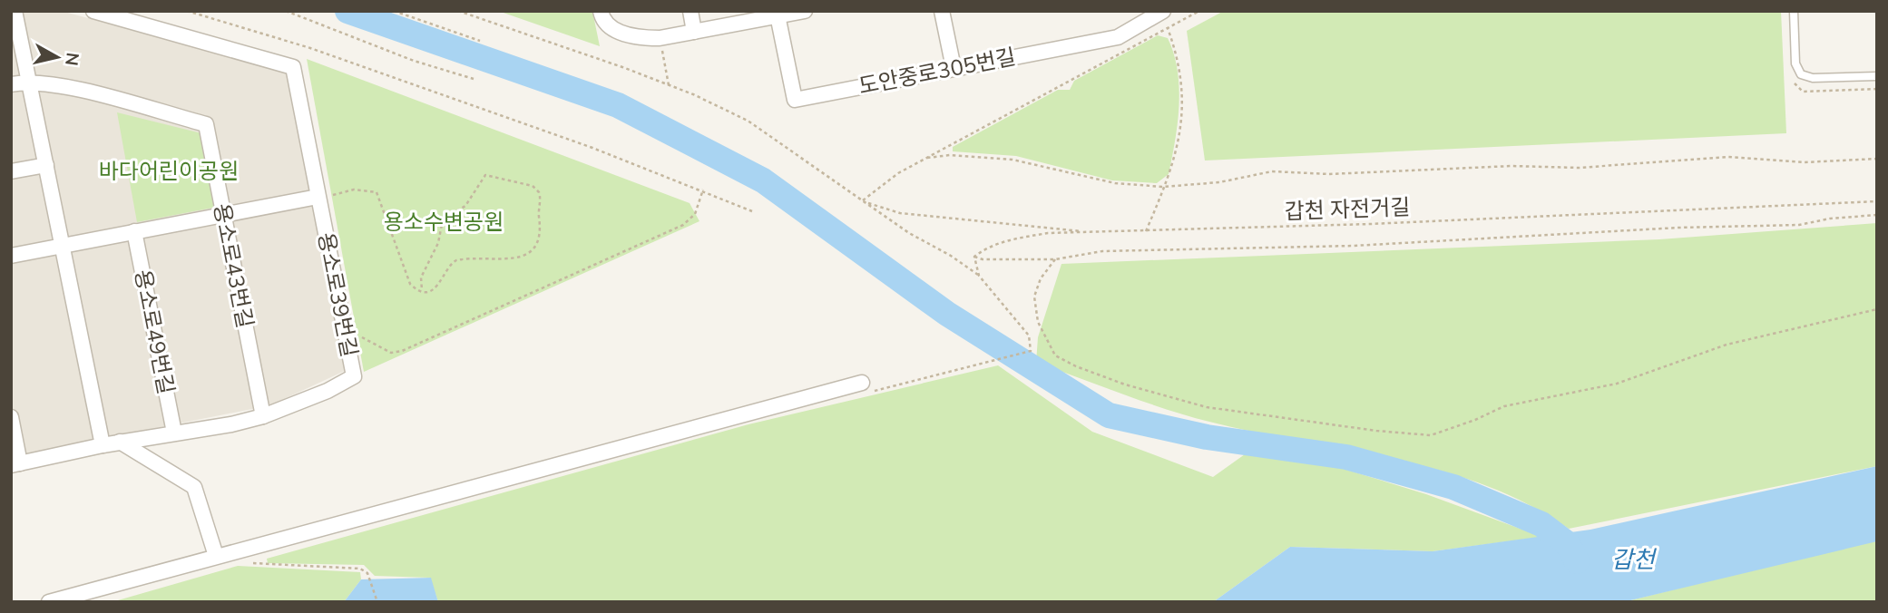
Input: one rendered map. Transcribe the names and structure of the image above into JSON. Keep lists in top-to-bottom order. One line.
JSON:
{"streets":{"street":["도안중로305번길","용소로43번길","용소로39번길","용소로49번길"],"path":["갑천 자전거길"]},"crossings":[["용소로43번길","용소로39번길"],["용소로39번길","용소로49번길"]],"water":["갑천"],"parks":["바다어린이공원","용소수변공원"],"north":"right"}
